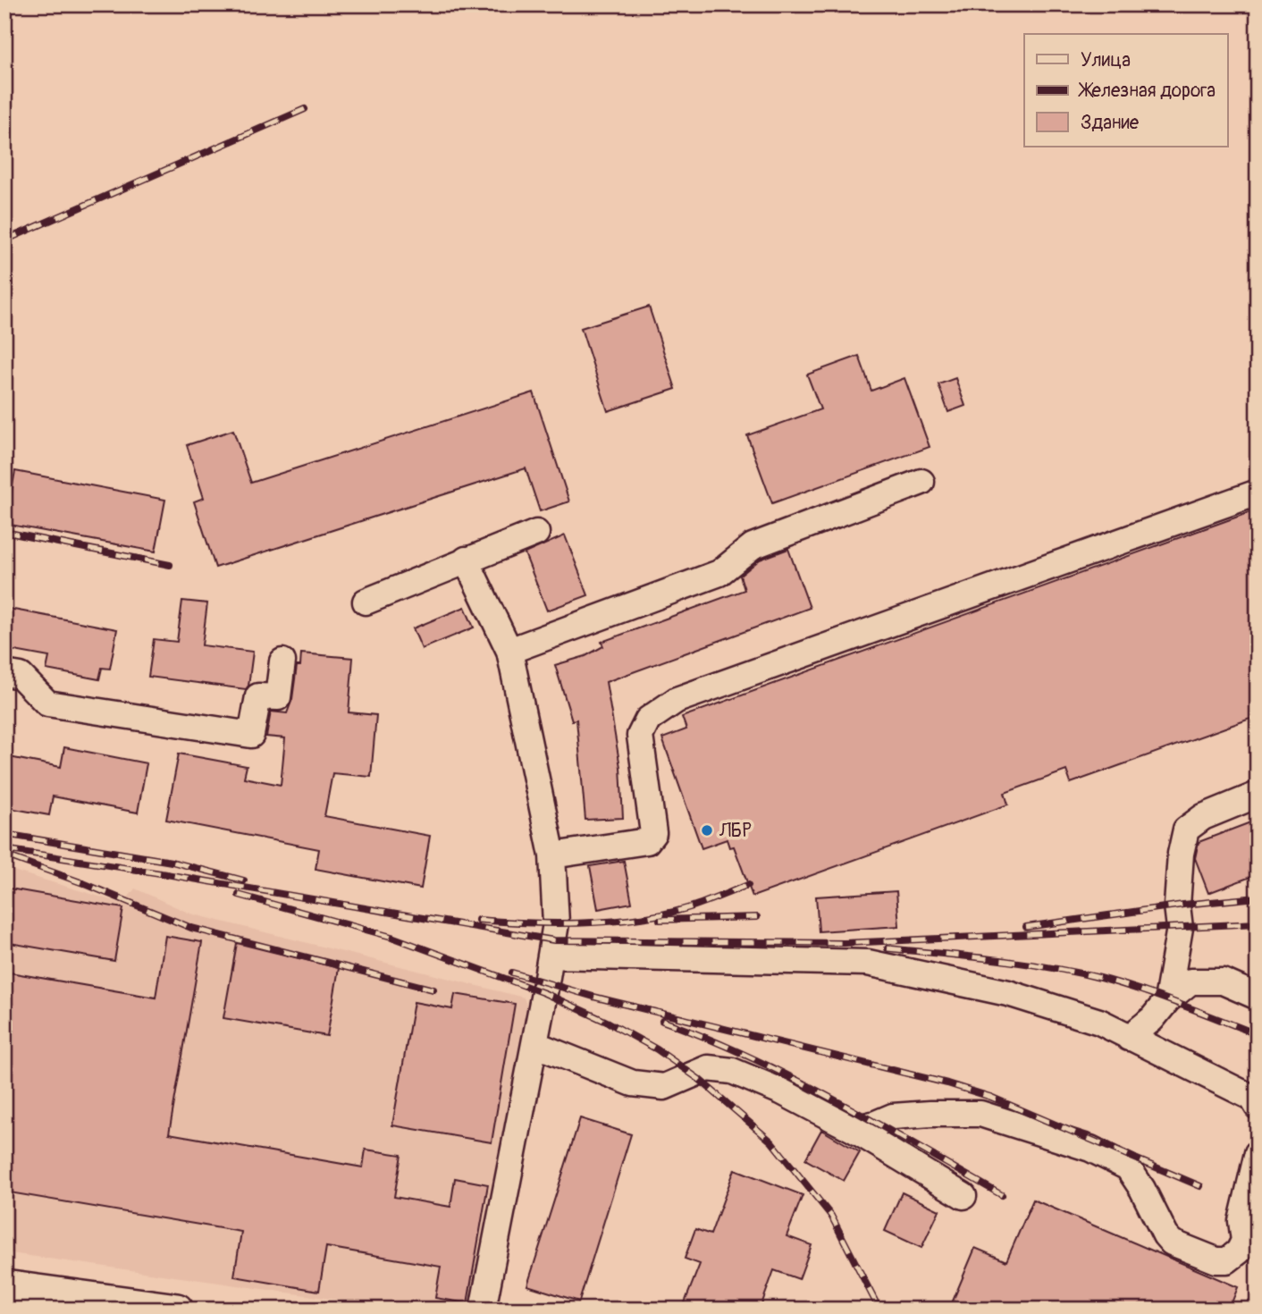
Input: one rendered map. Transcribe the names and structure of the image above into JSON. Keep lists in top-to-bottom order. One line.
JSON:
{"places":["ЛБР"],"legend":["Улица","Железная дорога","Здание"]}
